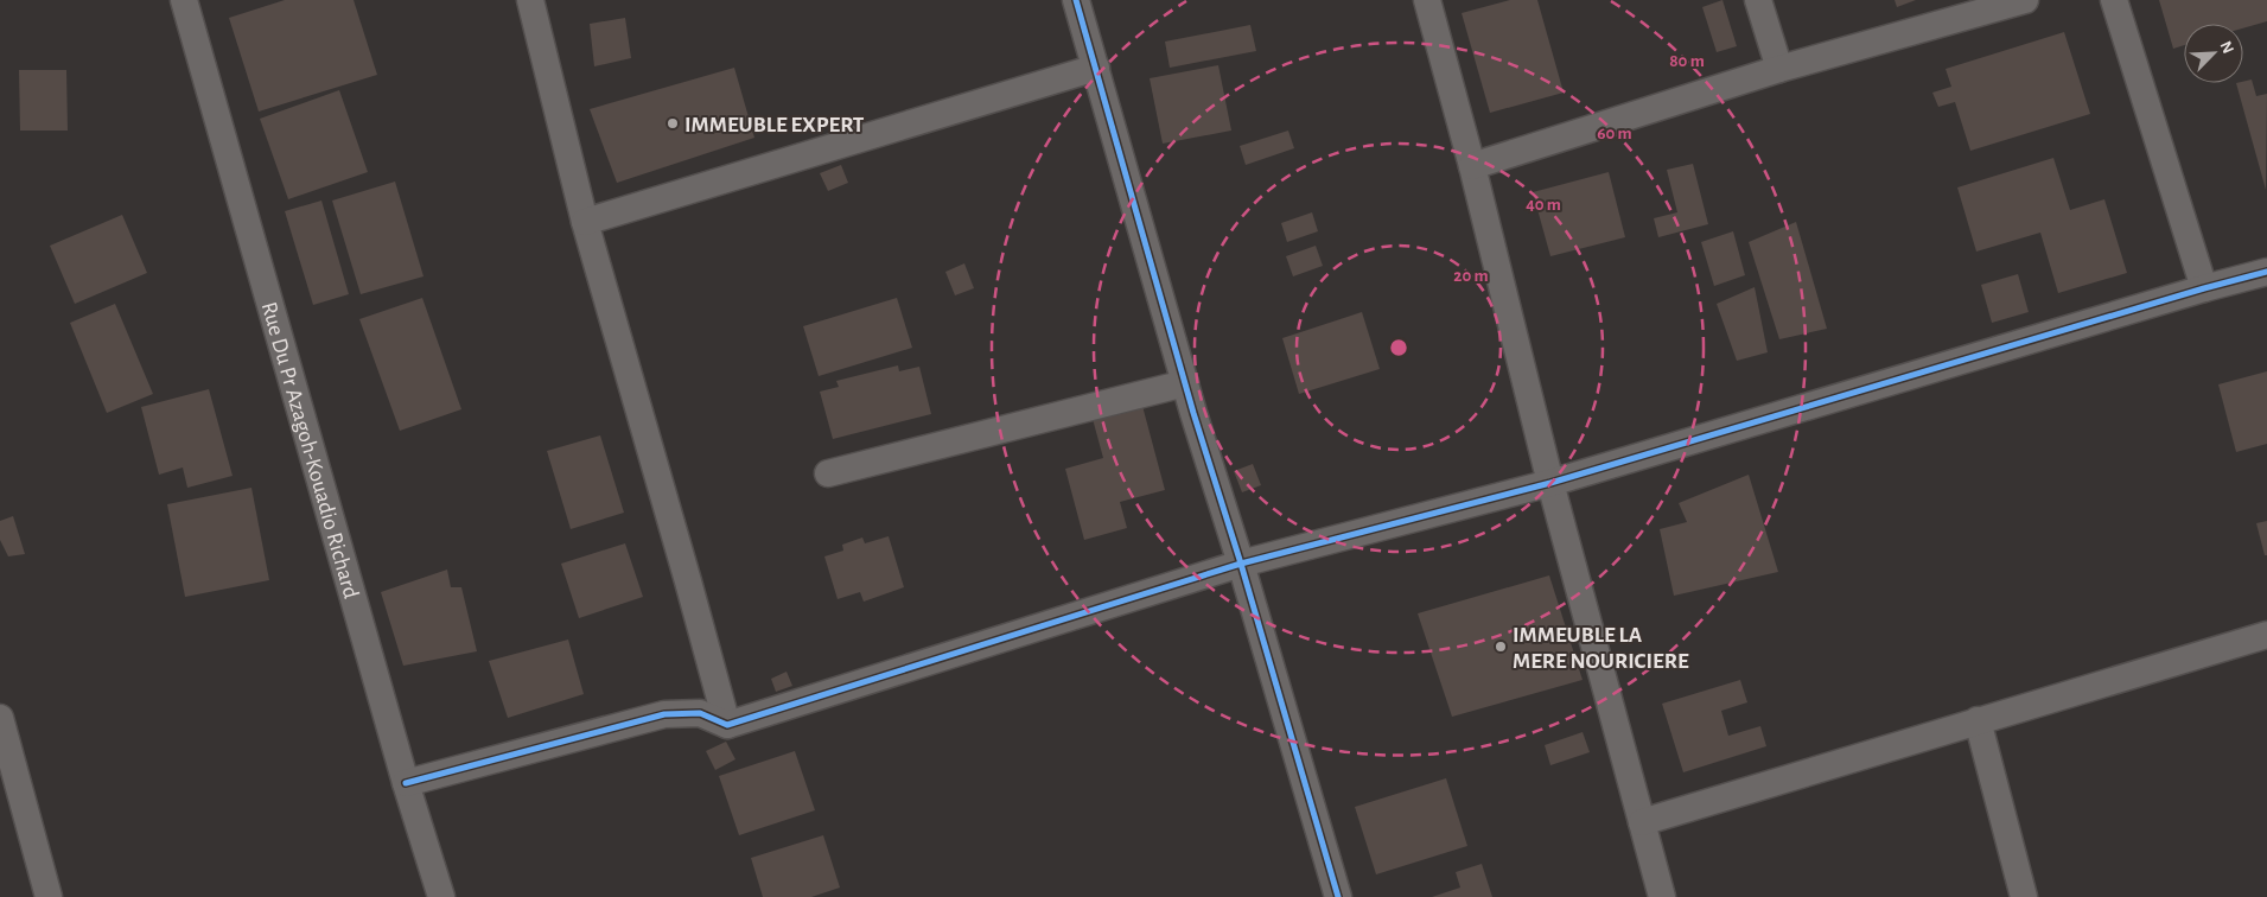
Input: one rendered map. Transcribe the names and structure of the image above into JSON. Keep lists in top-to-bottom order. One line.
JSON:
{"streets":{"street":["Rue Du Pr Azagoh-Kouadio Richard"]},"places":["IMMEUBLE EXPERT","IMMEUBLE LA MERE NOURICIERE"],"north":"top right","rings":["80 m","60 m","40 m","20 m"]}
